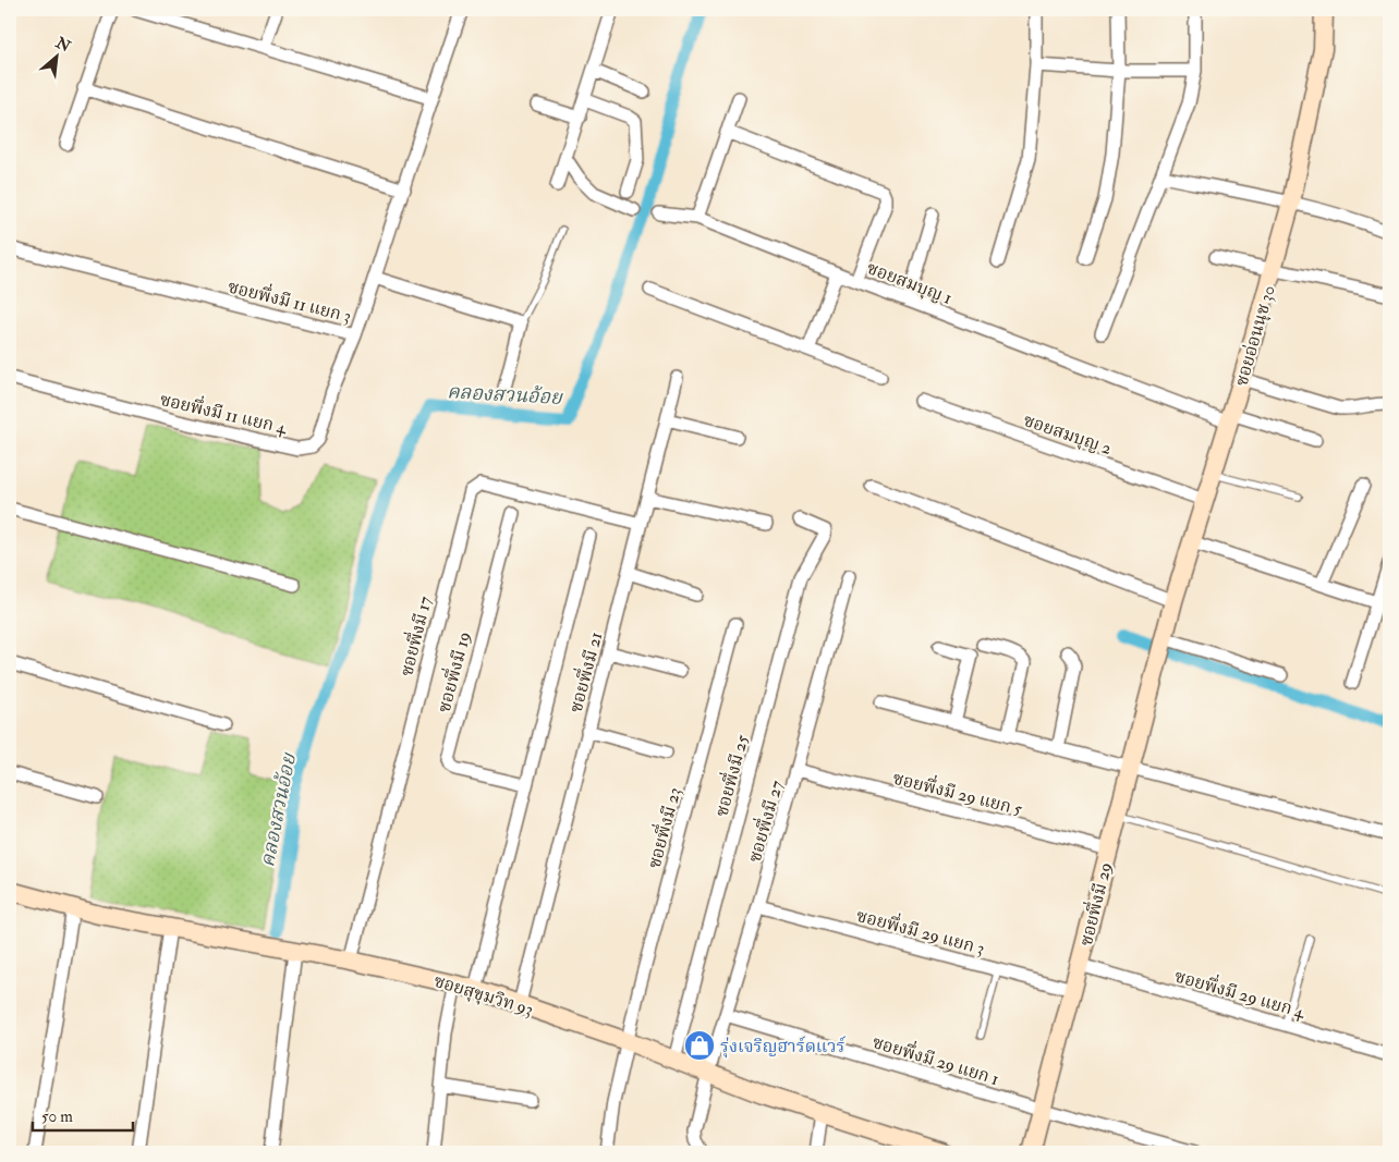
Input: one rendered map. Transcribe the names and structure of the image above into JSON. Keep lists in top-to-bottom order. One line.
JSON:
{"streets":{"street":["ซอยสมบุญ 1","ซอยพึ่งมี 11 แยก 3","ซอยอ่อนนุช 30","ซอยพึ่งมี 11 แยก 4","ซอยสมบุญ 2","ซอยพึ่งมี 17","ซอยพึ่งมี 19","ซอยพึ่งมี 21","ซอยพึ่งมี 25","ซอยพึ่งมี 29 แยก 5","ซอยพึ่งมี 27","ซอยพึ่งมี 23","ซอยพึ่งมี 29","ซอยพึ่งมี 29 แยก 3","ซอยพึ่งมี 29 แยก 4","ซอยสุขุมวิท 93","ซอยพึ่งมี 29 แยก 1"]},"crossings":[["ซอยสมบุญ 1","ซอยอ่อนนุช 30"],["ซอยพึ่งมี 11 แยก 3","ซอยพึ่งมี 11 แยก 4"],["ซอยอ่อนนุช 30","ซอยสมบุญ 2"],["ซอยอ่อนนุช 30","ซอยพึ่งมี 29"],["ซอยพึ่งมี 17","ซอยพึ่งมี 21"],["ซอยพึ่งมี 17","ซอยสุขุมวิท 93"],["ซอยพึ่งมี 21","ซอยสุขุมวิท 93"],["ซอยพึ่งมี 25","ซอยสุขุมวิท 93"],["ซอยพึ่งมี 29 แยก 5","ซอยพึ่งมี 27"],["ซอยพึ่งมี 29 แยก 5","ซอยพึ่งมี 29"],["ซอยพึ่งมี 27","ซอยพึ่งมี 29 แยก 3"],["ซอยพึ่งมี 27","ซอยสุขุมวิท 93"],["ซอยพึ่งมี 27","ซอยพึ่งมี 29 แยก 1"],["ซอยพึ่งมี 23","ซอยสุขุมวิท 93"],["ซอยพึ่งมี 29","ซอยพึ่งมี 29 แยก 3"],["ซอยพึ่งมี 29","ซอยพึ่งมี 29 แยก 4"],["ซอยพึ่งมี 29","ซอยพึ่งมี 29 แยก 1"]],"water":["คลองสวนอ้อย"],"places":{"shop":["รุ่งเจริญฮาร์ดแวร์"]},"scale_bar":"50 m","north":"top right"}
